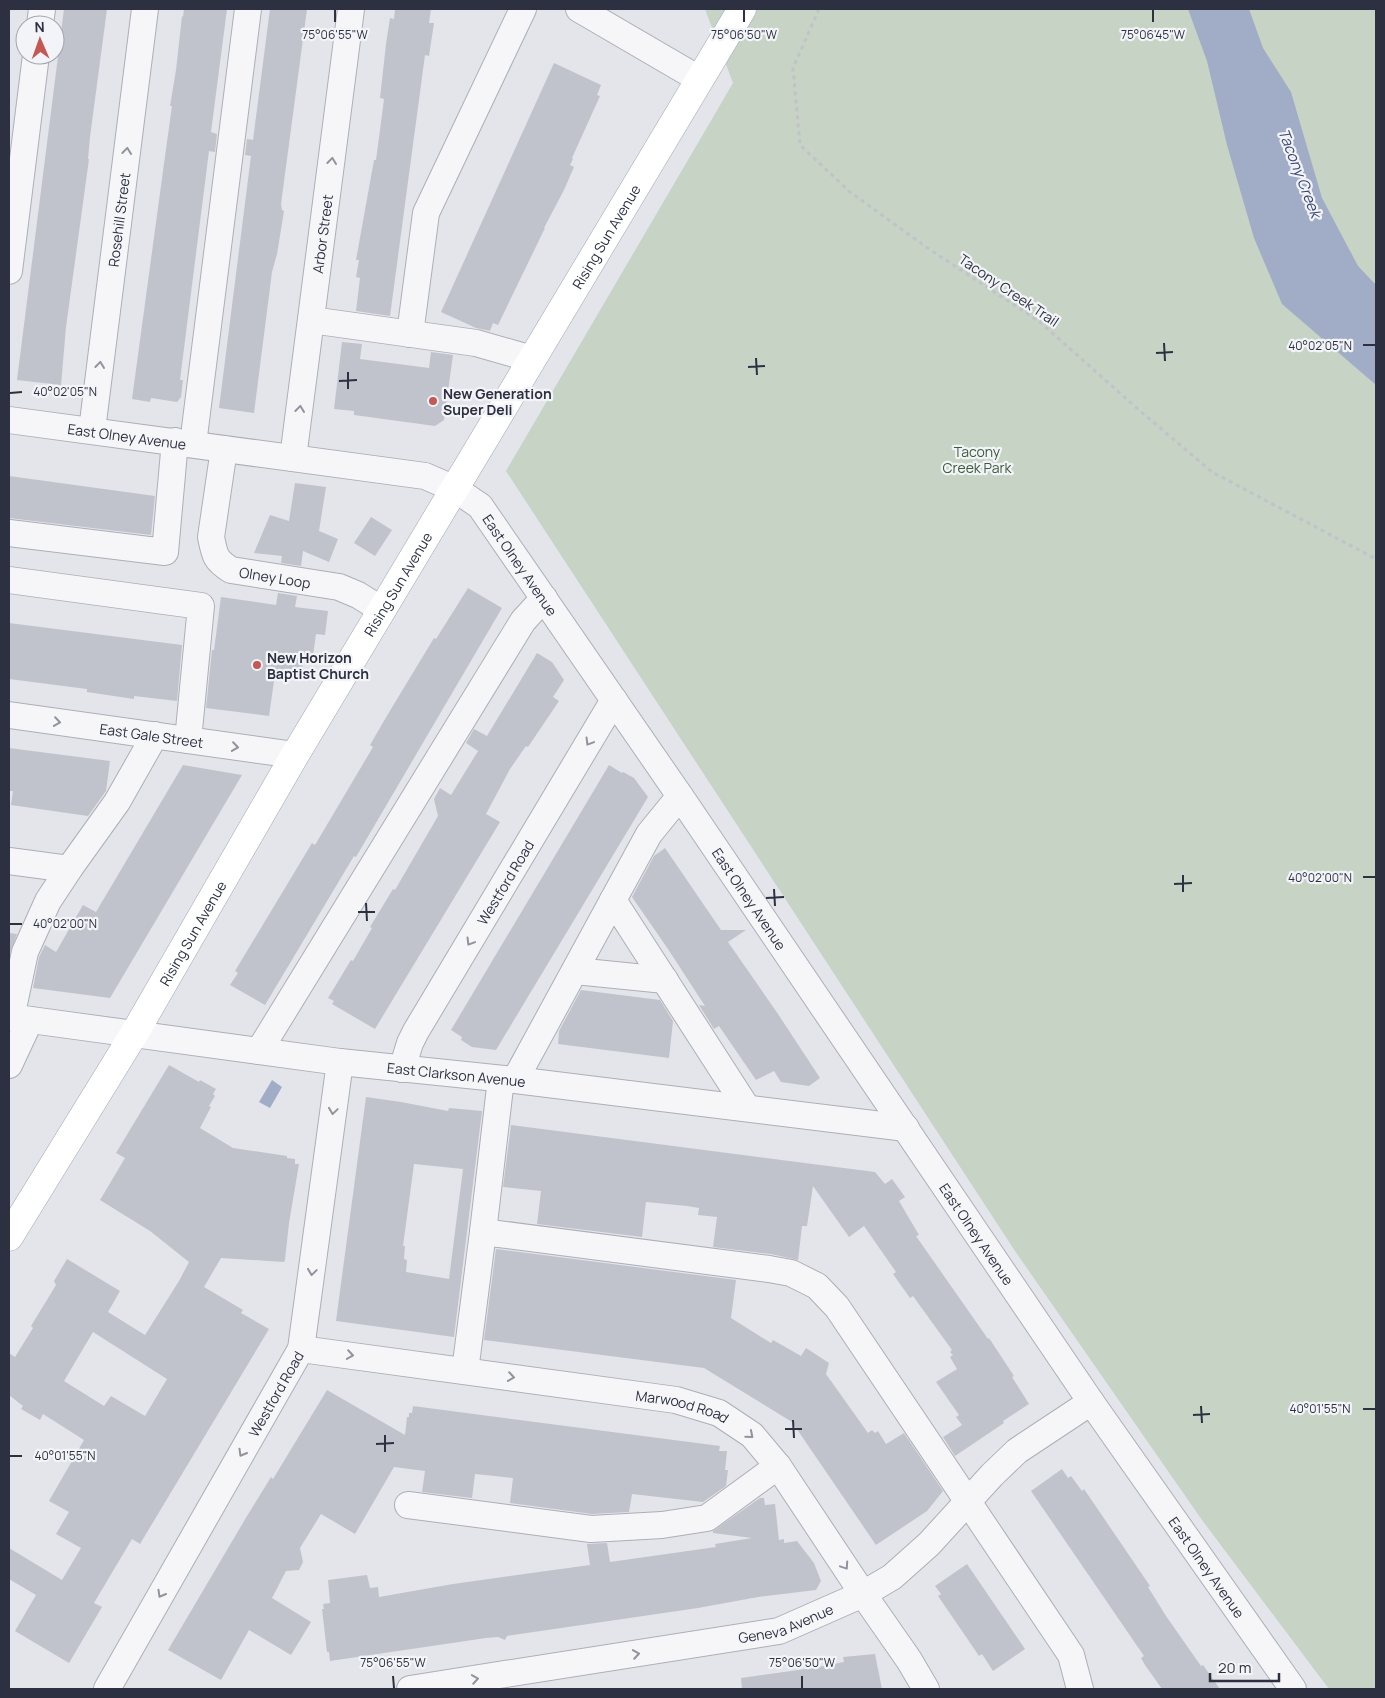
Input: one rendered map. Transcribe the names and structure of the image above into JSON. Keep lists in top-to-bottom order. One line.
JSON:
{"streets":{"main road":["Rising Sun Avenue"],"street":["Rosehill Street","Arbor Street","East Olney Avenue","Olney Loop","East Gale Street","Westford Road","East Clarkson Avenue","Marwood Road","Geneva Avenue"],"path":["Tacony Creek Trail"]},"crossings":[["Rosehill Street","East Olney Avenue"],["Arbor Street","East Olney Avenue"],["Rising Sun Avenue","East Olney Avenue"],["Rising Sun Avenue","Olney Loop"],["Rising Sun Avenue","East Gale Street"],["Rising Sun Avenue","East Clarkson Avenue"],["East Olney Avenue","Olney Loop"],["East Olney Avenue","Westford Road"],["East Olney Avenue","East Clarkson Avenue"],["East Olney Avenue","Geneva Avenue"],["Westford Road","East Clarkson Avenue"],["Westford Road","Marwood Road"],["Marwood Road","Geneva Avenue"]],"one_way":["East Gale Street"],"water":["Tacony Creek"],"parks":["Tacony Creek Park"],"places":["New Generation Super Deli","New Horizon Baptist Church"],"scale_bar":"20 m","north":"top","coordinates":["75°06'55\"W","75°06'50\"W","75°06'45\"W","40°02'05\"N","40°02'00\"N","40°01'55\"N"]}
